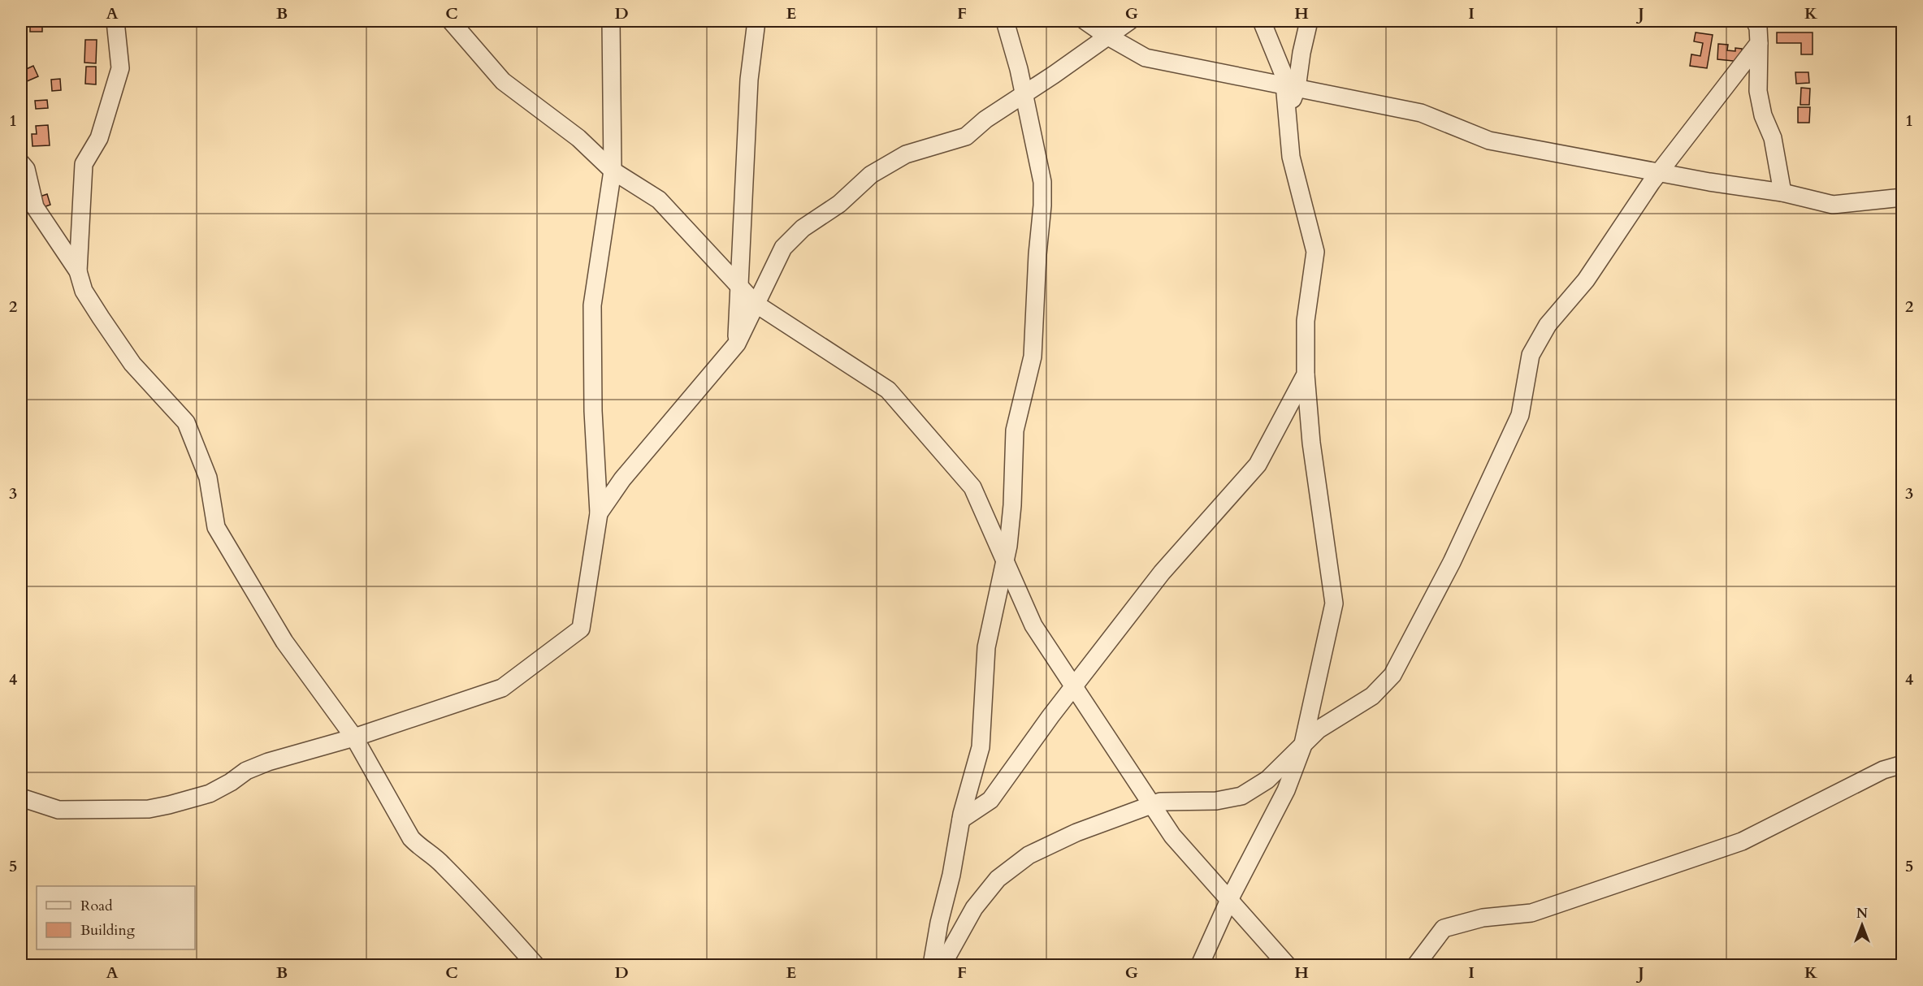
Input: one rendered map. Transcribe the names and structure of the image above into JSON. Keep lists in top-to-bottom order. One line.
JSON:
{"legend":["Road","Building"],"north":"top","grid":{"columns":["A","B","C","D","E","F","G","H","I","J","K"],"rows":["1","2","3","4","5"]}}
